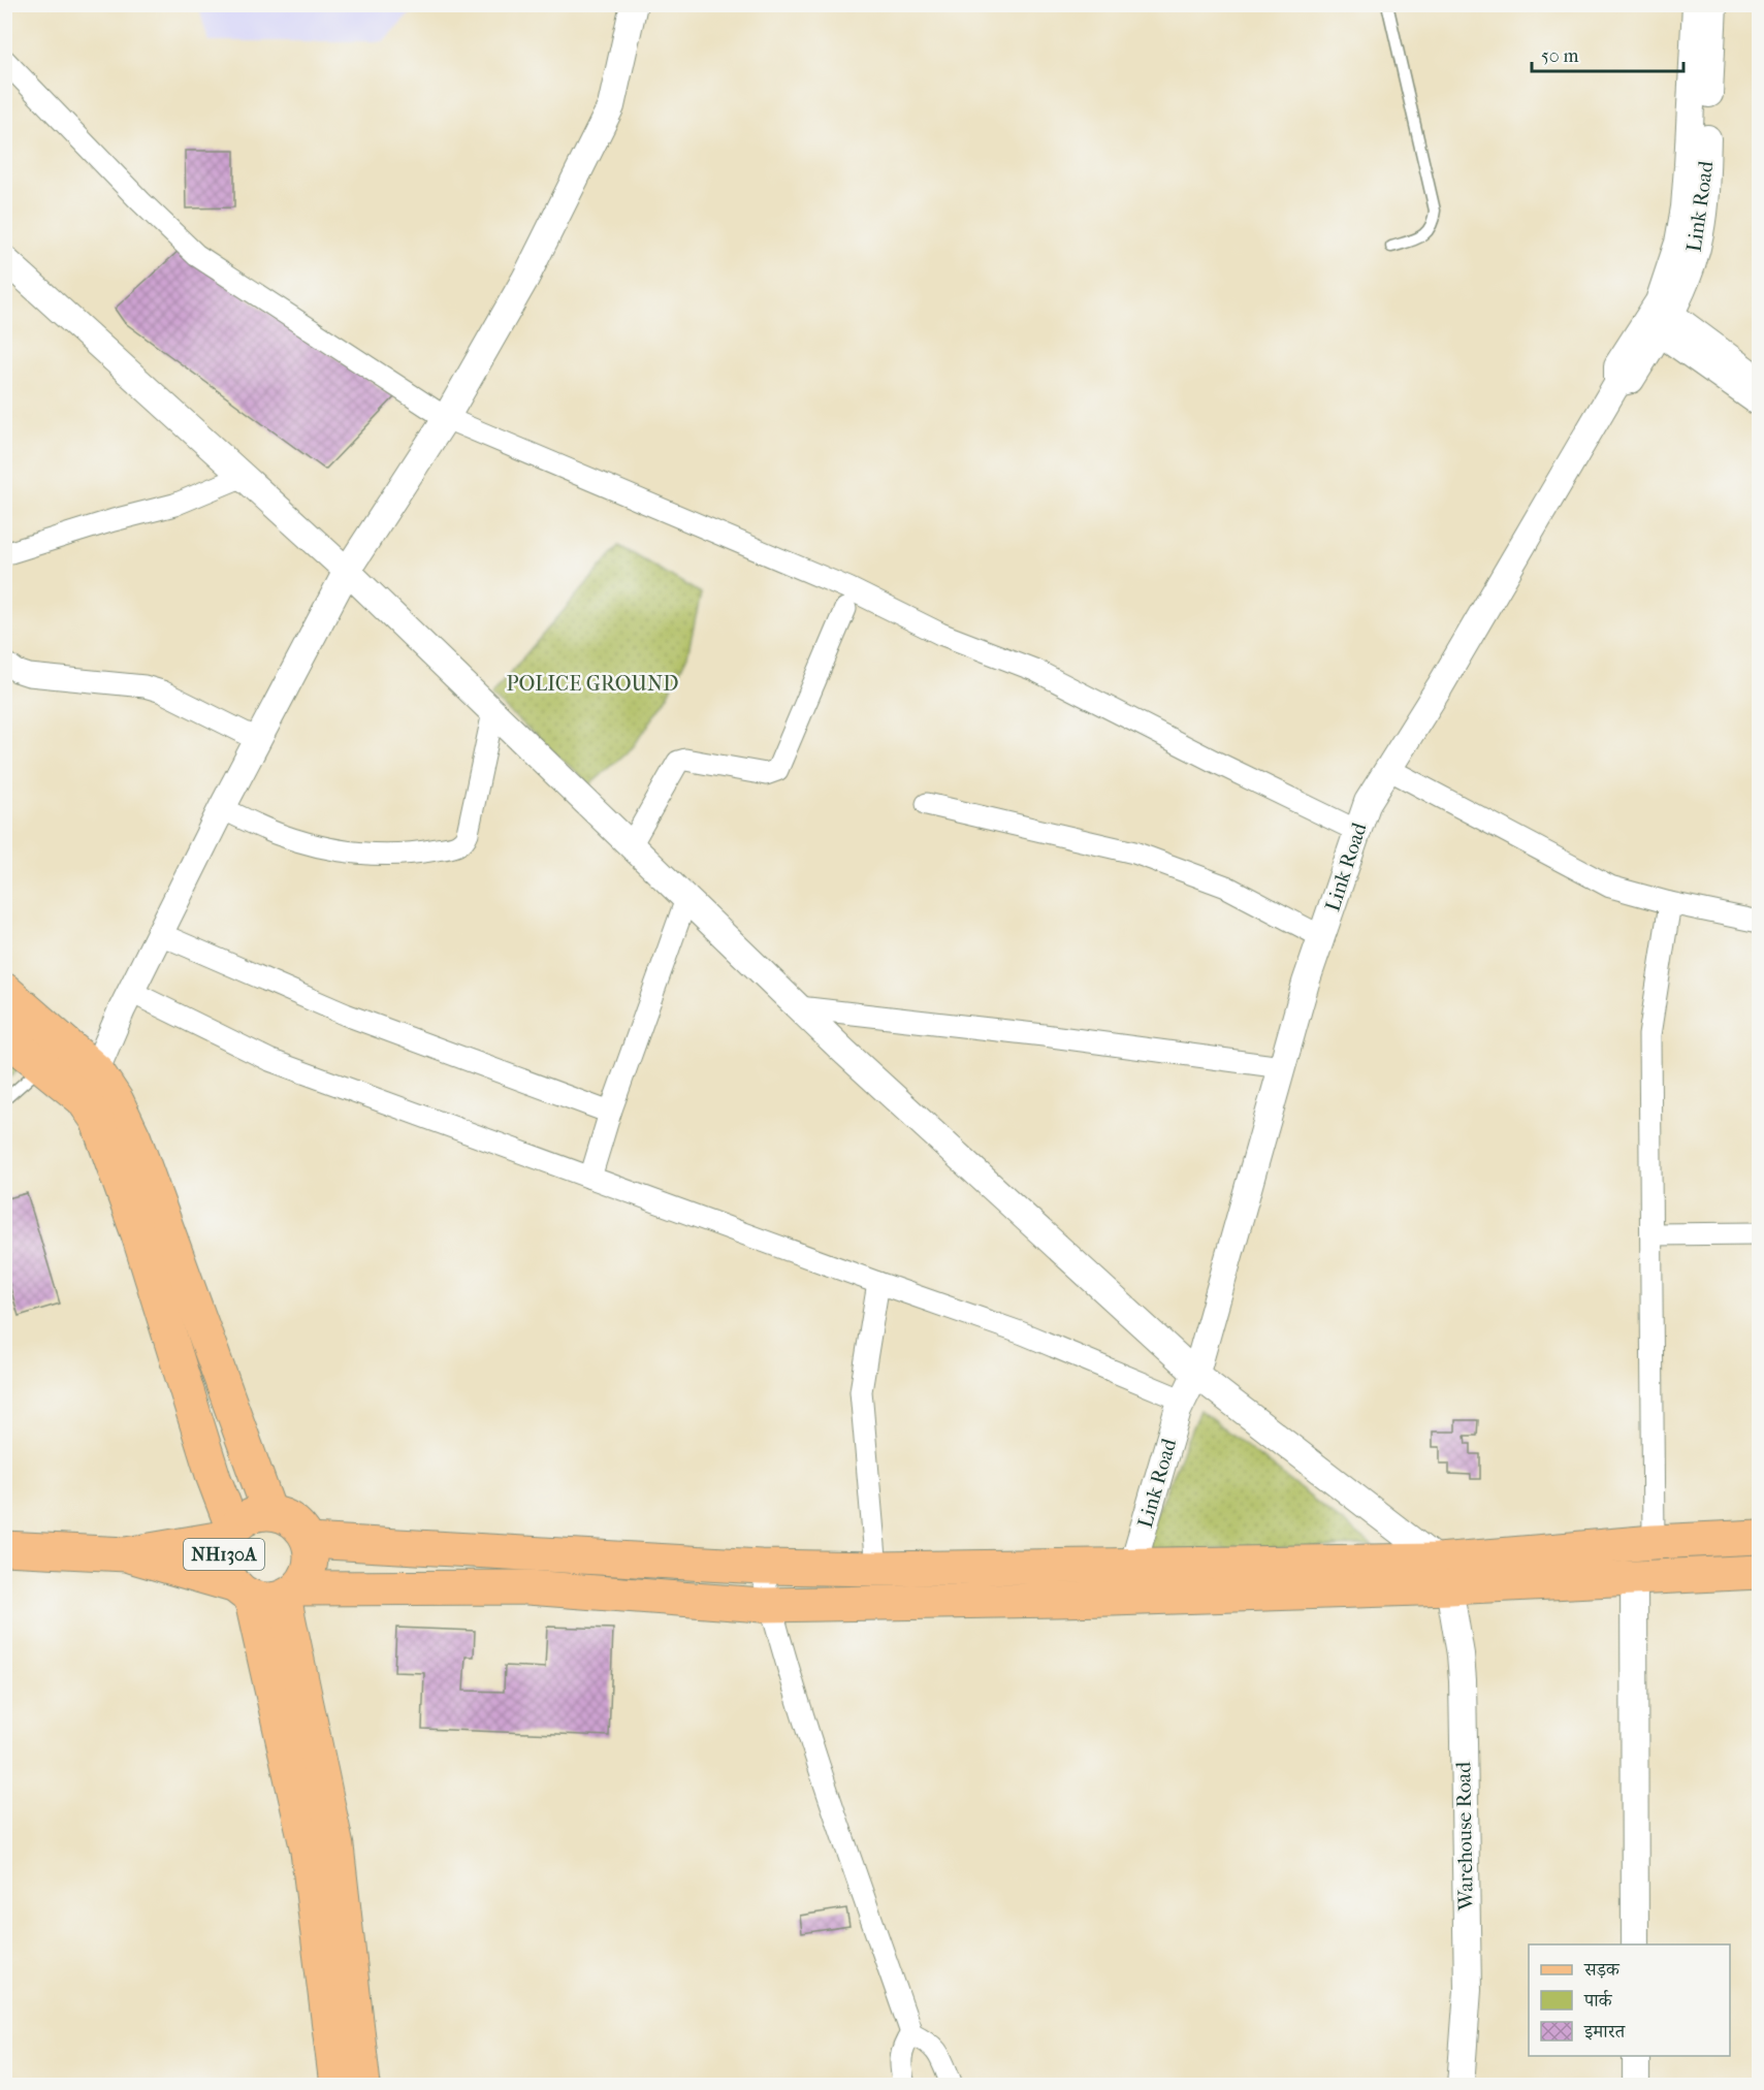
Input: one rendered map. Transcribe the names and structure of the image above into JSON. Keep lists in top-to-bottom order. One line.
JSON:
{"streets":{"main road":["NH130A"],"street":["Link Road","Warehouse Road"]},"parks":["POLICE GROUND"],"legend":["सड़क","पार्क","इमारत"],"scale_bar":"50 m"}
